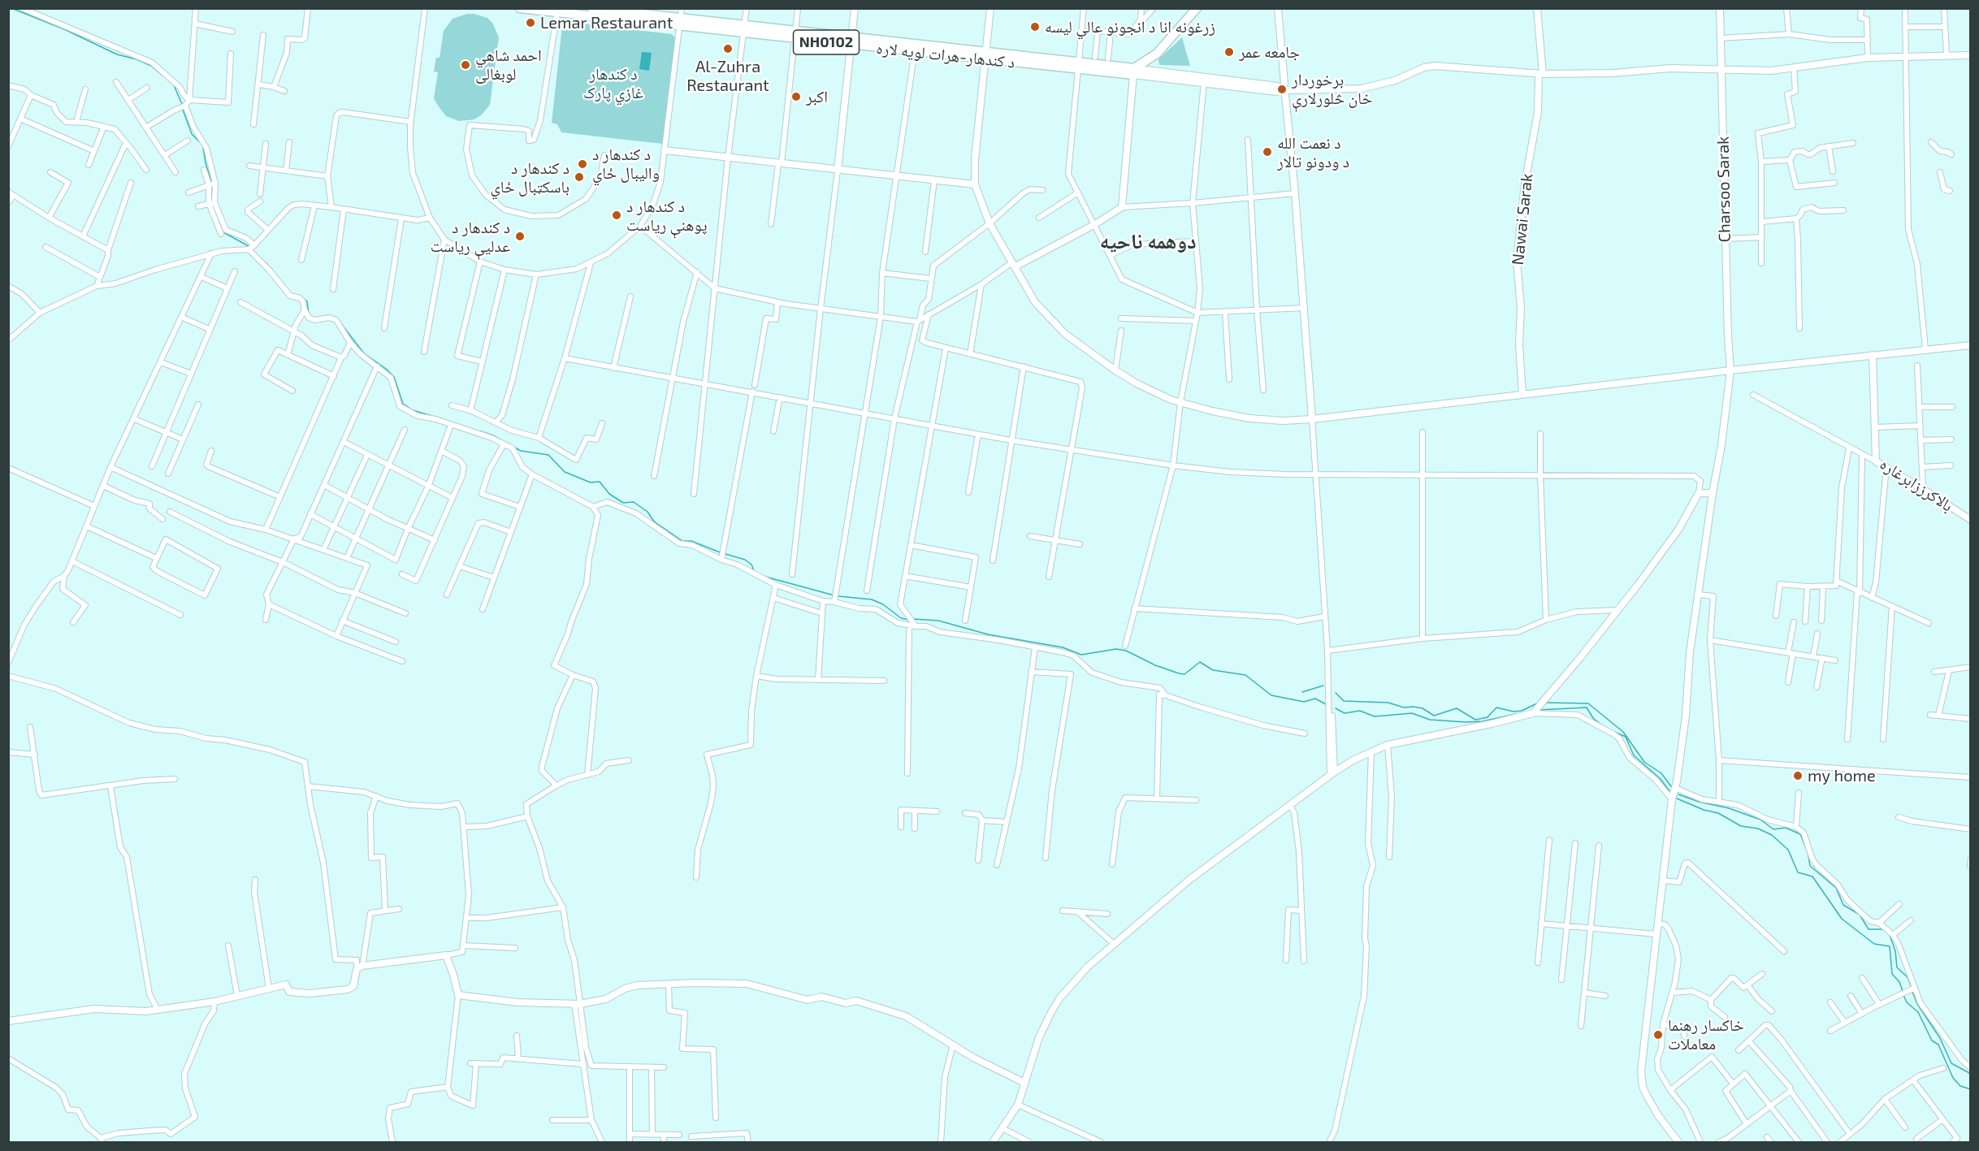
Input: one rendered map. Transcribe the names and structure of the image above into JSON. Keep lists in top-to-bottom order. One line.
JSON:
{"streets":{"highway":["NH0102","د کندهار-هرات لويه لاره"],"street":["Charsoo Sarak","Nawai Sarak","بالاکرززابرغاره"]},"districts":["دوهمه ناحیه"],"parks":["د کندهار غازي پارک"],"places":["Lemar Restaurant","زرغونه انا د انجونو عالي لیسه","Al-Zuhra Restaurant","جامعه عمر","احمد شاهي لوبغالی","برخوردار خان څلورلارې","اکبر","د نعمت الله د ودونو تالار","د کندهار د واليبال ځاي","د کندهار د باسکټبال ځاي","د کندهار د پوهنې رياست","د کندهار د عدلیې رياست","my home","خاکسار رهنما معاملات"]}
